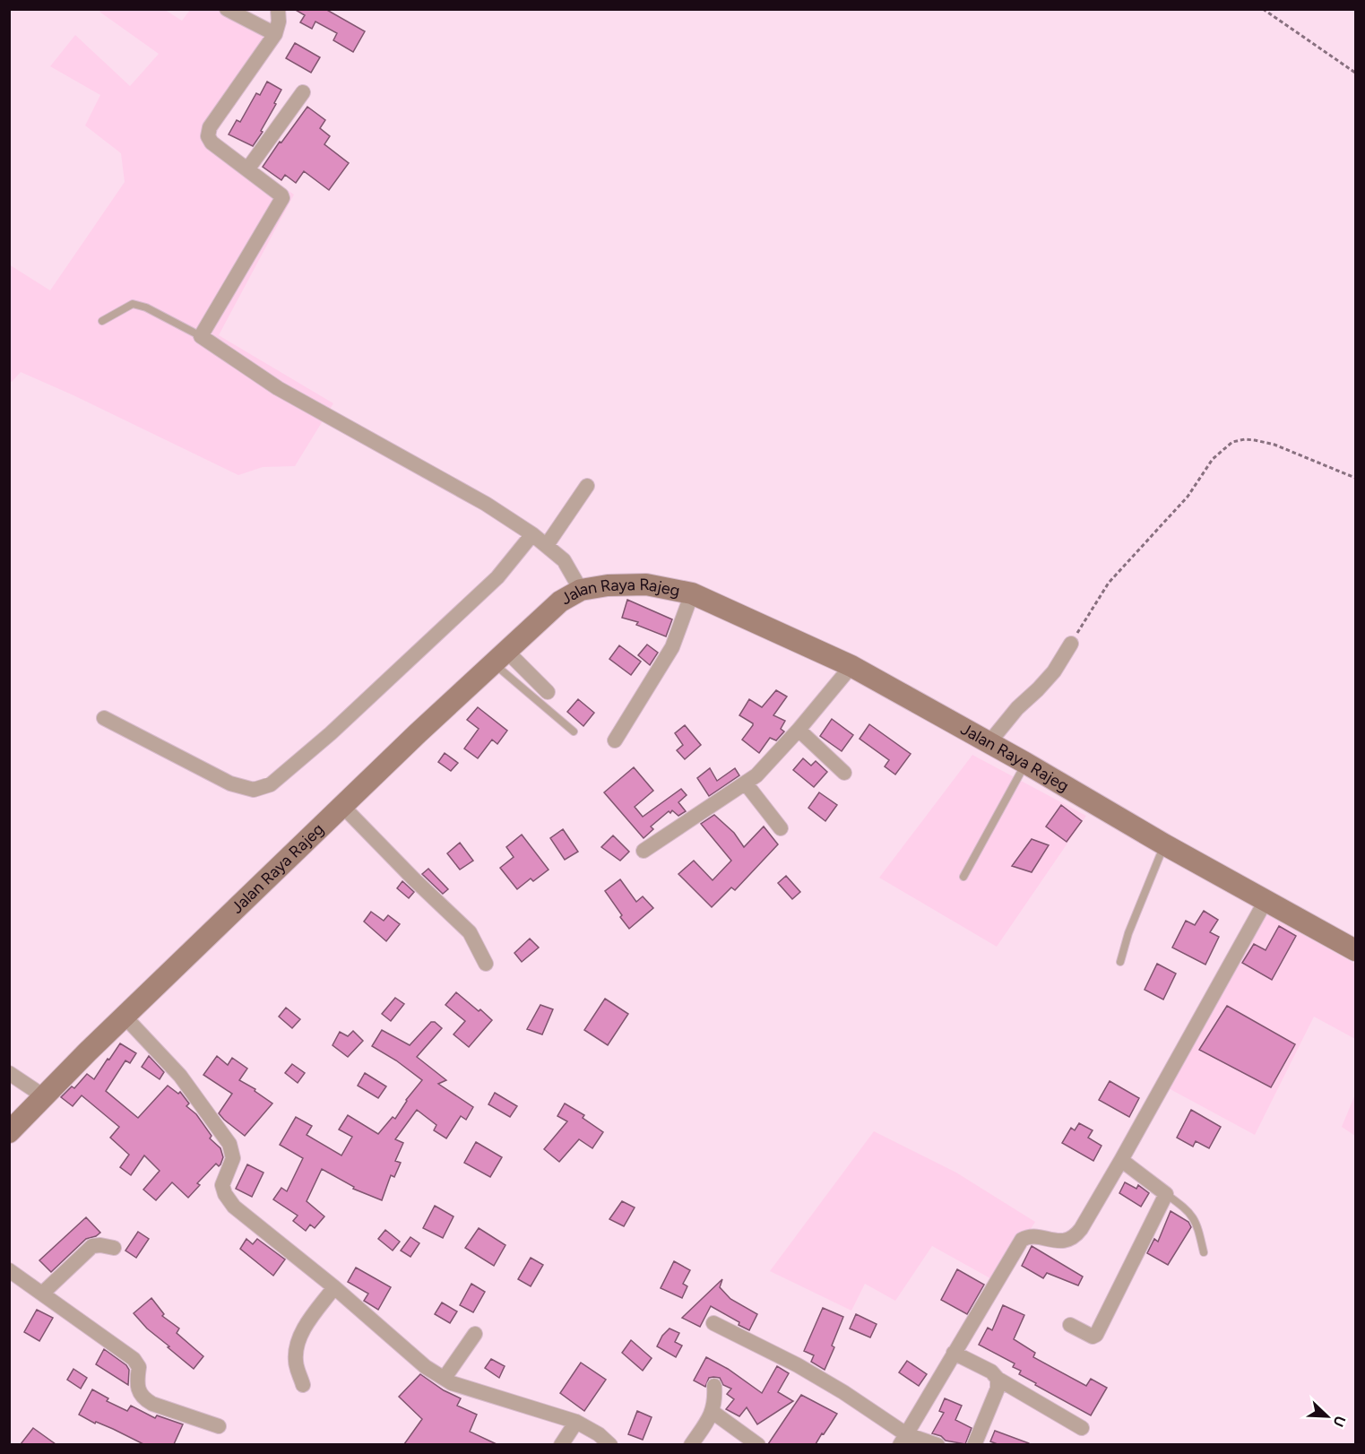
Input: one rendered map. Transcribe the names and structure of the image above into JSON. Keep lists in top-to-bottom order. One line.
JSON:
{"streets":{"main road":["Jalan Raya Rajeg"]},"north":"bottom right"}
